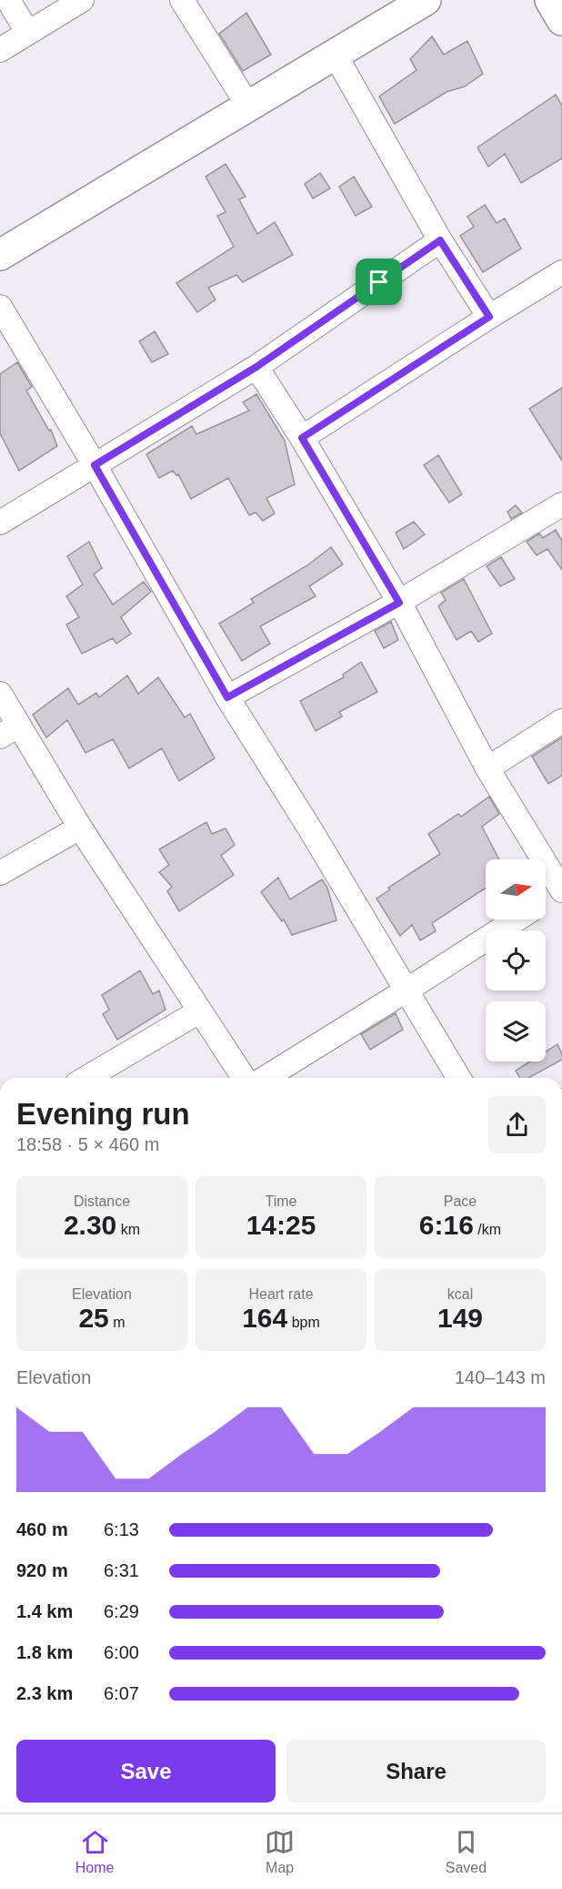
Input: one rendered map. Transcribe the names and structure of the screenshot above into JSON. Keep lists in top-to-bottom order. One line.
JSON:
{"north":"right","page":{"heading":["Evening run","18:58 · 5 × 460 m"],"stats":[["Distance","2.30 km"],["Time","14:25"],["Pace","6:16 /km"],["Elevation","25 m"],["Heart rate","164 bpm"],["kcal","149"]],"chart":["Elevation","140–143 m"],"list":[{"name":"460 m","note":"6:13"},{"name":"920 m","note":"6:31"},{"name":"1.4 km","note":"6:29"},{"name":"1.8 km","note":"6:00"},{"name":"2.3 km","note":"6:07"}],"buttons":["Save","Share"],"tabs":["Home","Map","Saved"]}}
